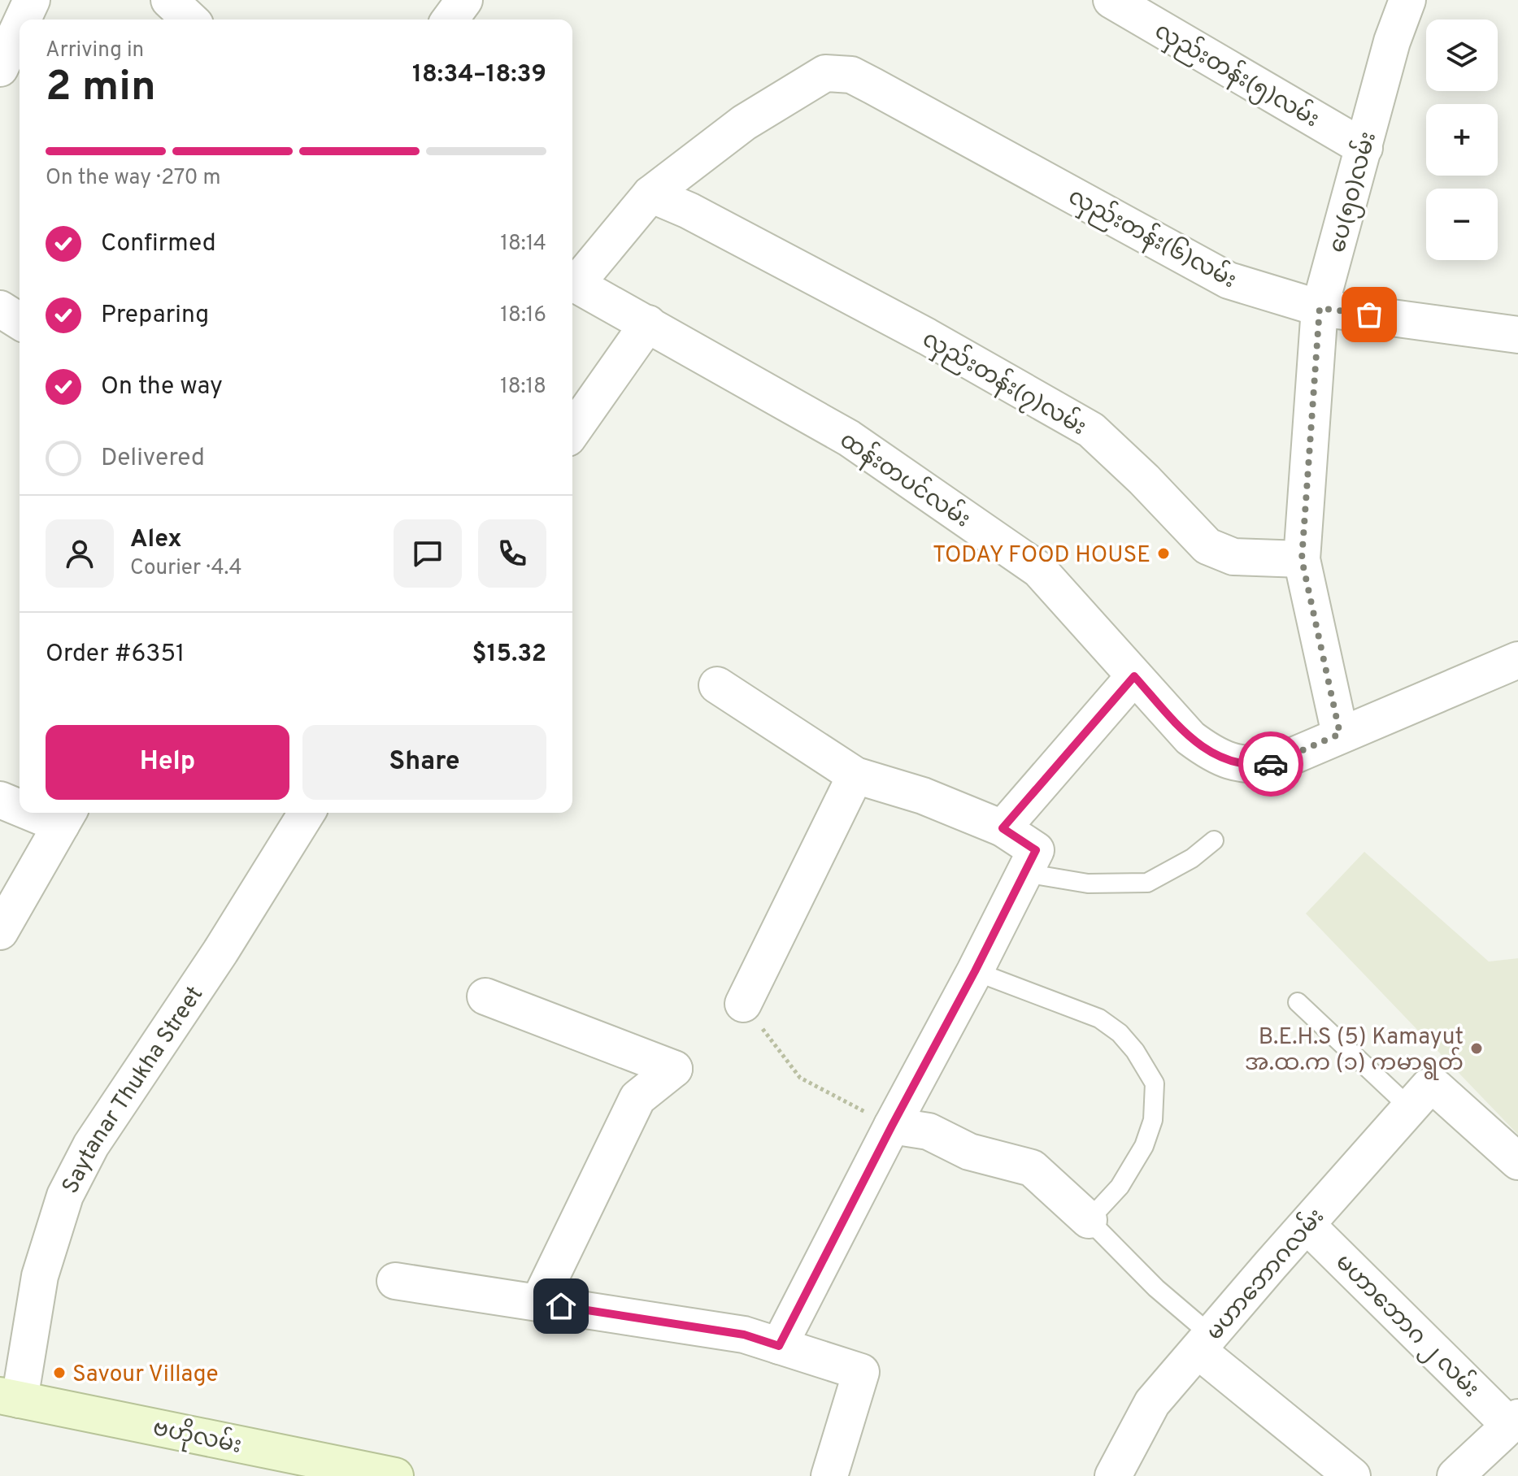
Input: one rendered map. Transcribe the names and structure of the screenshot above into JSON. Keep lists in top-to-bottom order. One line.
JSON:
{"streets":{"main road":["ဗဟိုလမ်း"],"street":["လှည်းတန်း(၅)လမ်း","ပေ(၅၀)လမ်း","လှည်းတန်း(၆)လမ်း","လှည်းတန်း(၇)လမ်း","ထန်းတပင်လမ်း","Saytanar Thukha Street","မဟာဘောဂလမ်း","မဟာဘောဂ ၂ လမ်း"]},"crossings":[["လှည်းတန်း(၅)လမ်း","ပေ(၅၀)လမ်း"],["ပေ(၅၀)လမ်း","လှည်းတန်း(၆)လမ်း"],["ပေ(၅၀)လမ်း","လှည်းတန်း(၇)လမ်း"],["ပေ(၅၀)လမ်း","ထန်းတပင်လမ်း"],["လှည်းတန်း(၆)လမ်း","လှည်းတန်း(၇)လမ်း"],["Saytanar Thukha Street","ဗဟိုလမ်း"],["မဟာဘောဂလမ်း","မဟာဘောဂ ၂ လမ်း"]],"places":["TODAY FOOD HOUSE","B.E.H.S (5) Kamayut အ.ထ.က (၁) ကမာရွတ်","Savour Village"],"page":{"map_buttons":["+","−"],"heading":["2 min","Arriving in","18:34–18:39"],"panel":["Alex","Courier · 4.4","Order #6351","$15.32"],"bar":"On the way · 270 m","list":[["Confirmed","18:14"],["Preparing","18:16"],["On the way","18:18"],"Delivered"],"buttons":["Help","Share"]}}
